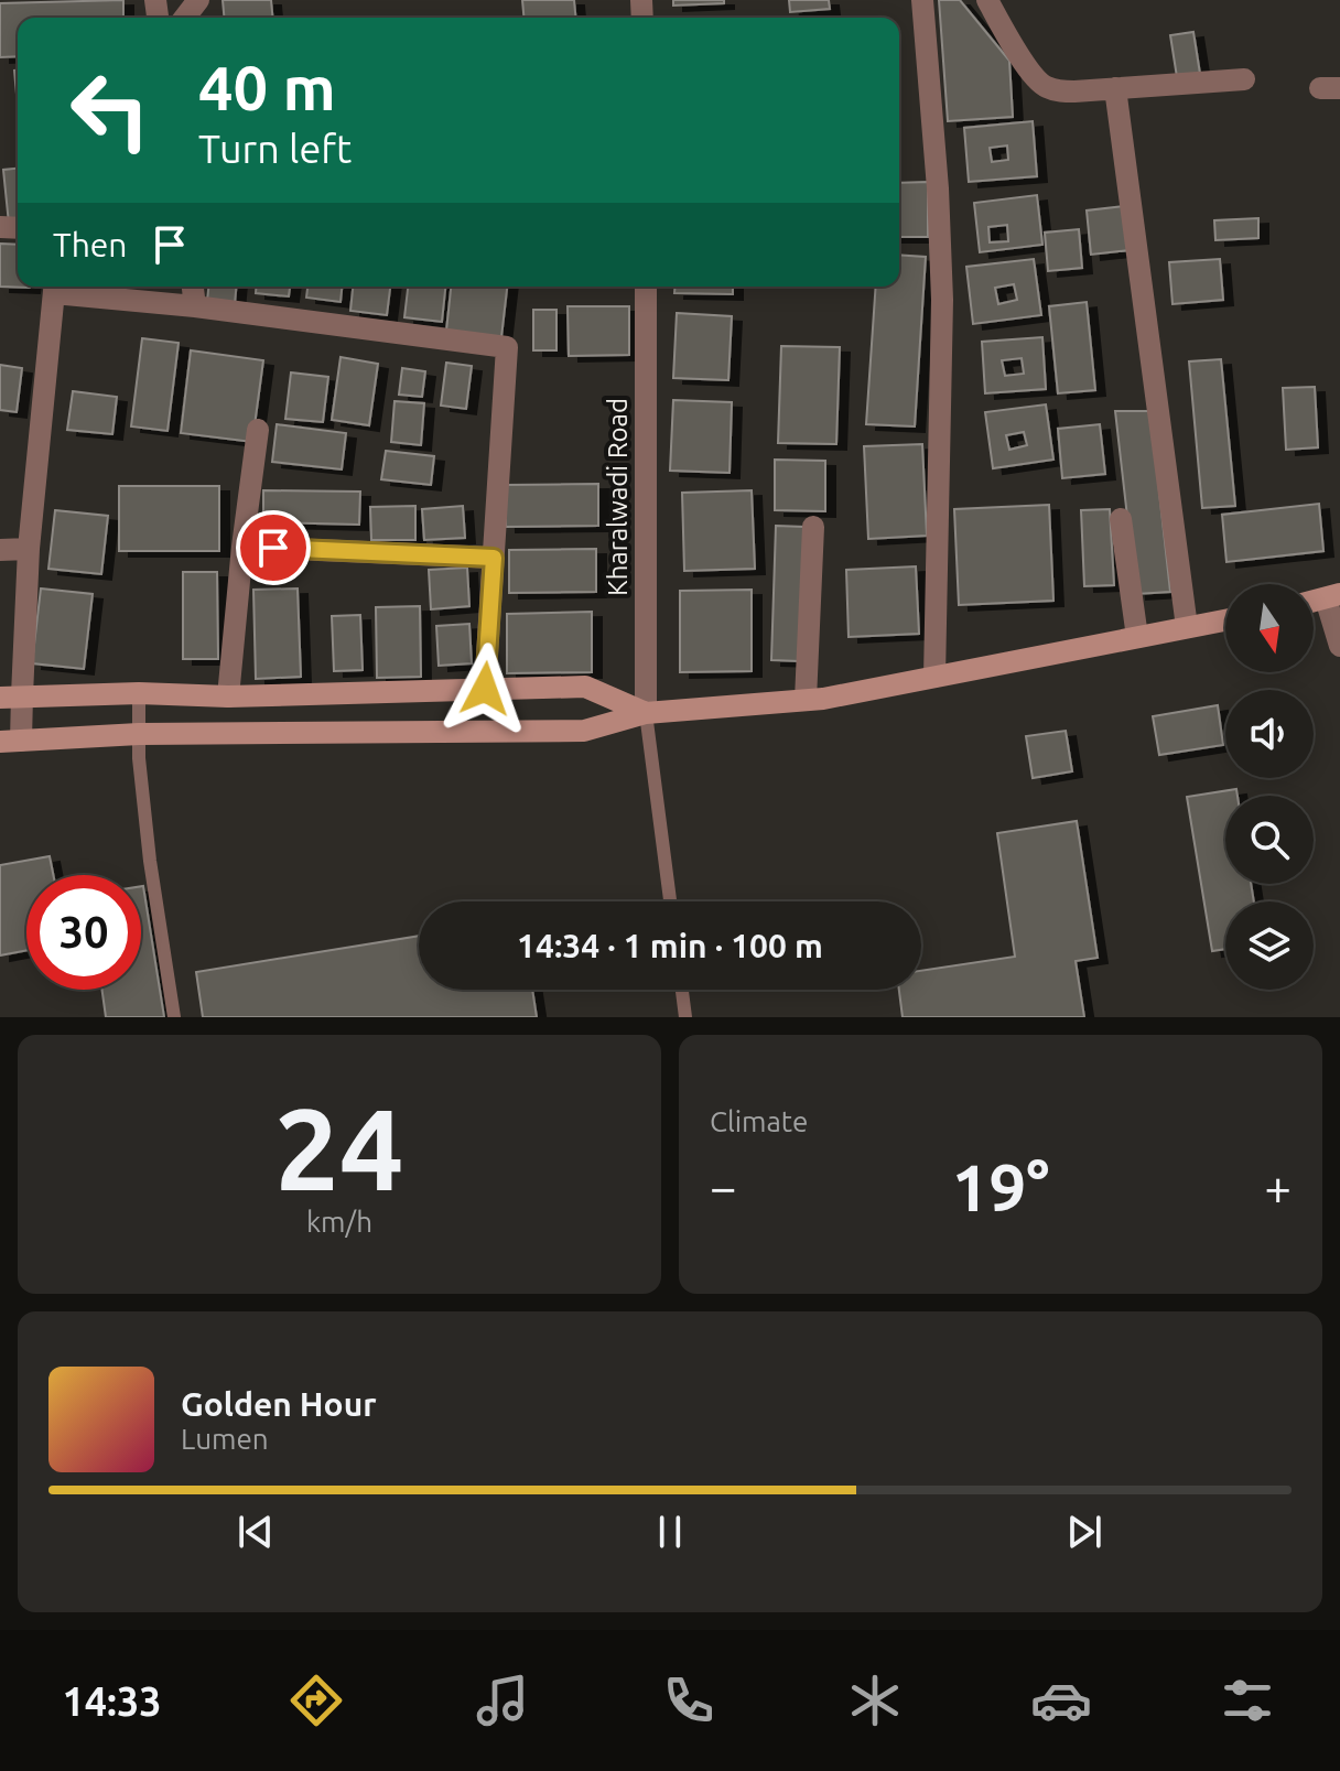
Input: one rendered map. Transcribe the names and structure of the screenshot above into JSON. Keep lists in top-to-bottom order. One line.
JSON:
{"streets":{"street":["Kharalwadi Road"]},"north":"bottom","page":{"turn":["40 m","Turn left"],"then":"Then","limit":"30","trip":"14:34 · 1 min · 100 m","tile":[["24","km/h"],"Climate"],"heat":["−","19°","+"],"song":["Golden Hour","Lumen"],"tabs":"14:33"}}
